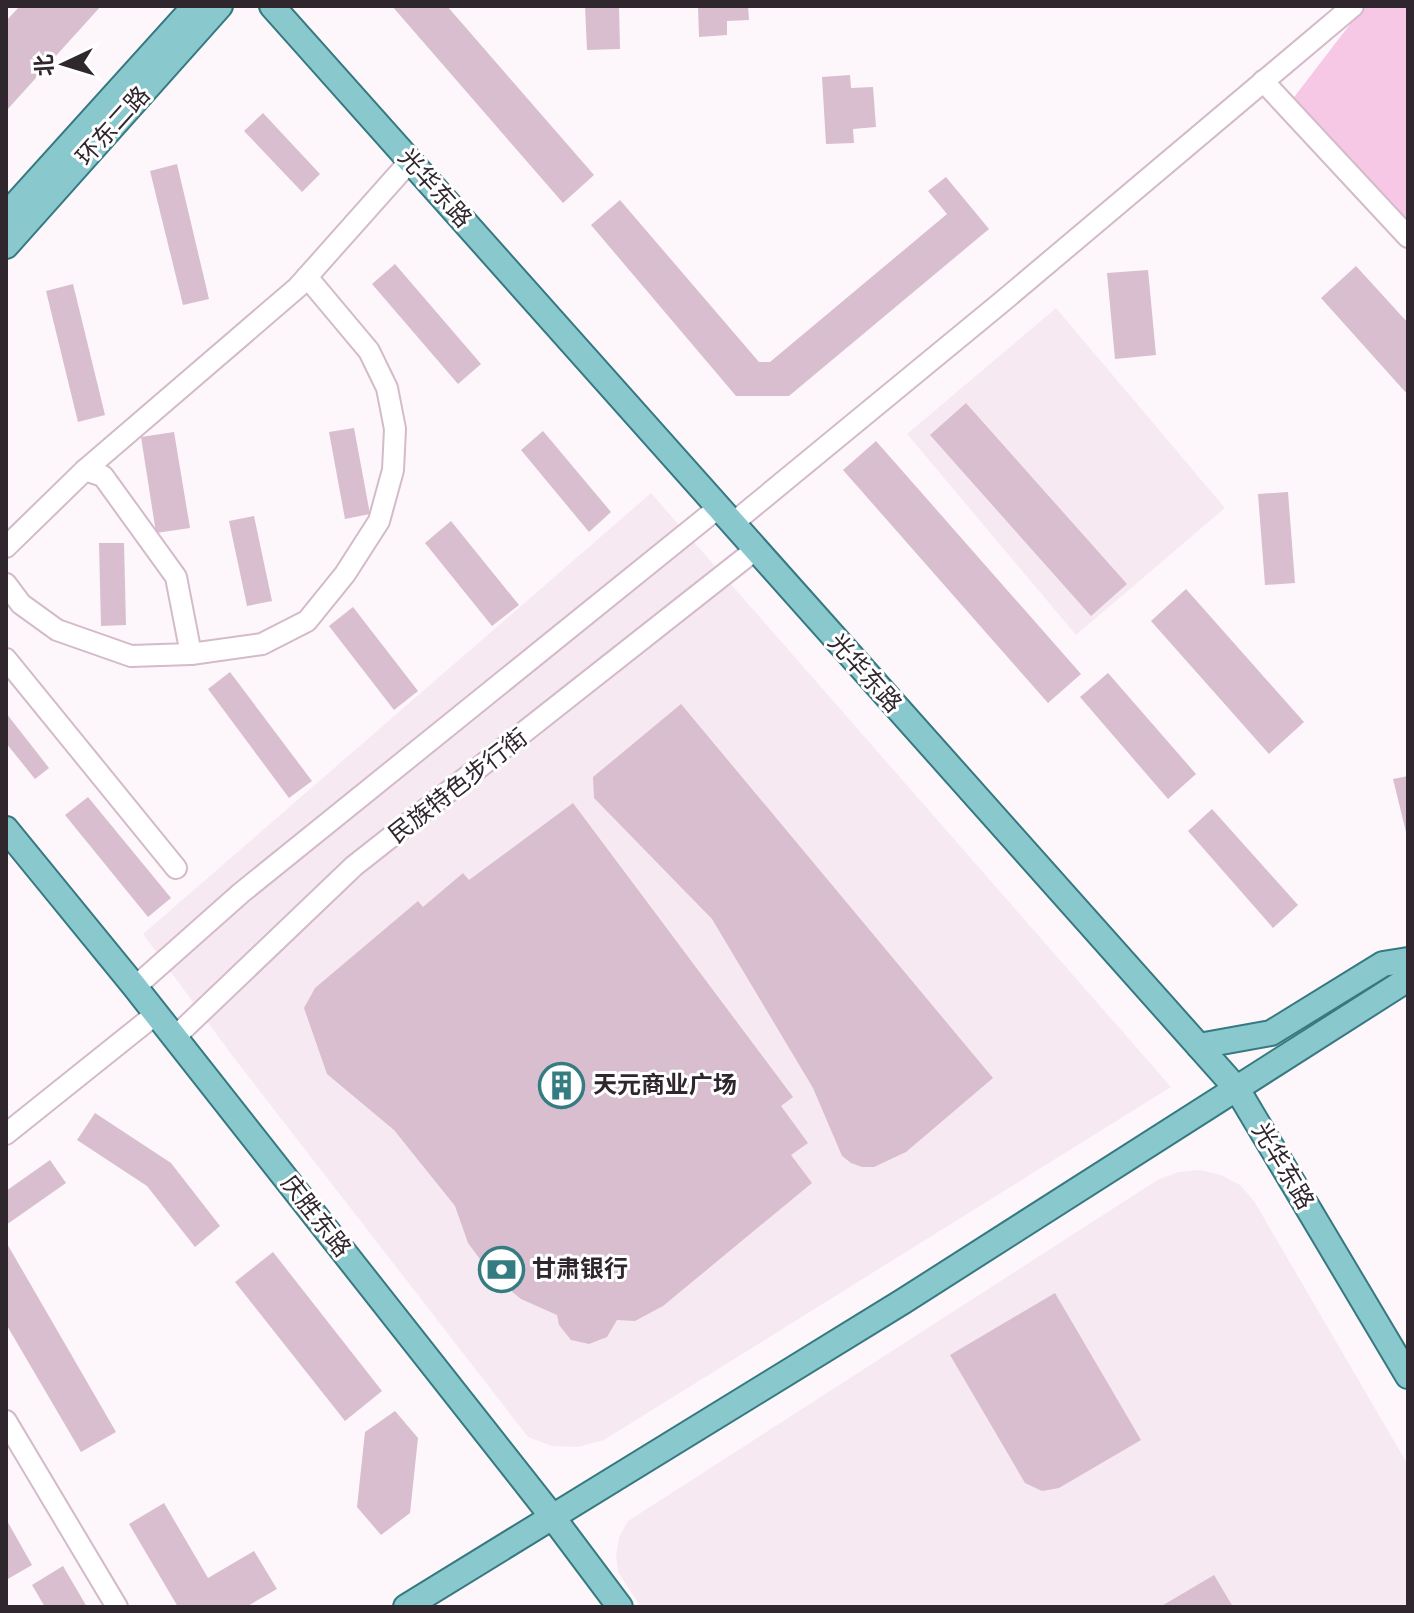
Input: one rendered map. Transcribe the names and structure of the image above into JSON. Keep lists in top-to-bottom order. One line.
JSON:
{"streets":{"main road":["环东二路","光华东路","庆胜东路"],"street":["民族特色步行街"]},"crossings":[["光华东路","民族特色步行街"],["民族特色步行街","庆胜东路"]],"places":{"building":["天元商业广场"],"bank":["甘肃银行"]},"north":"left"}
